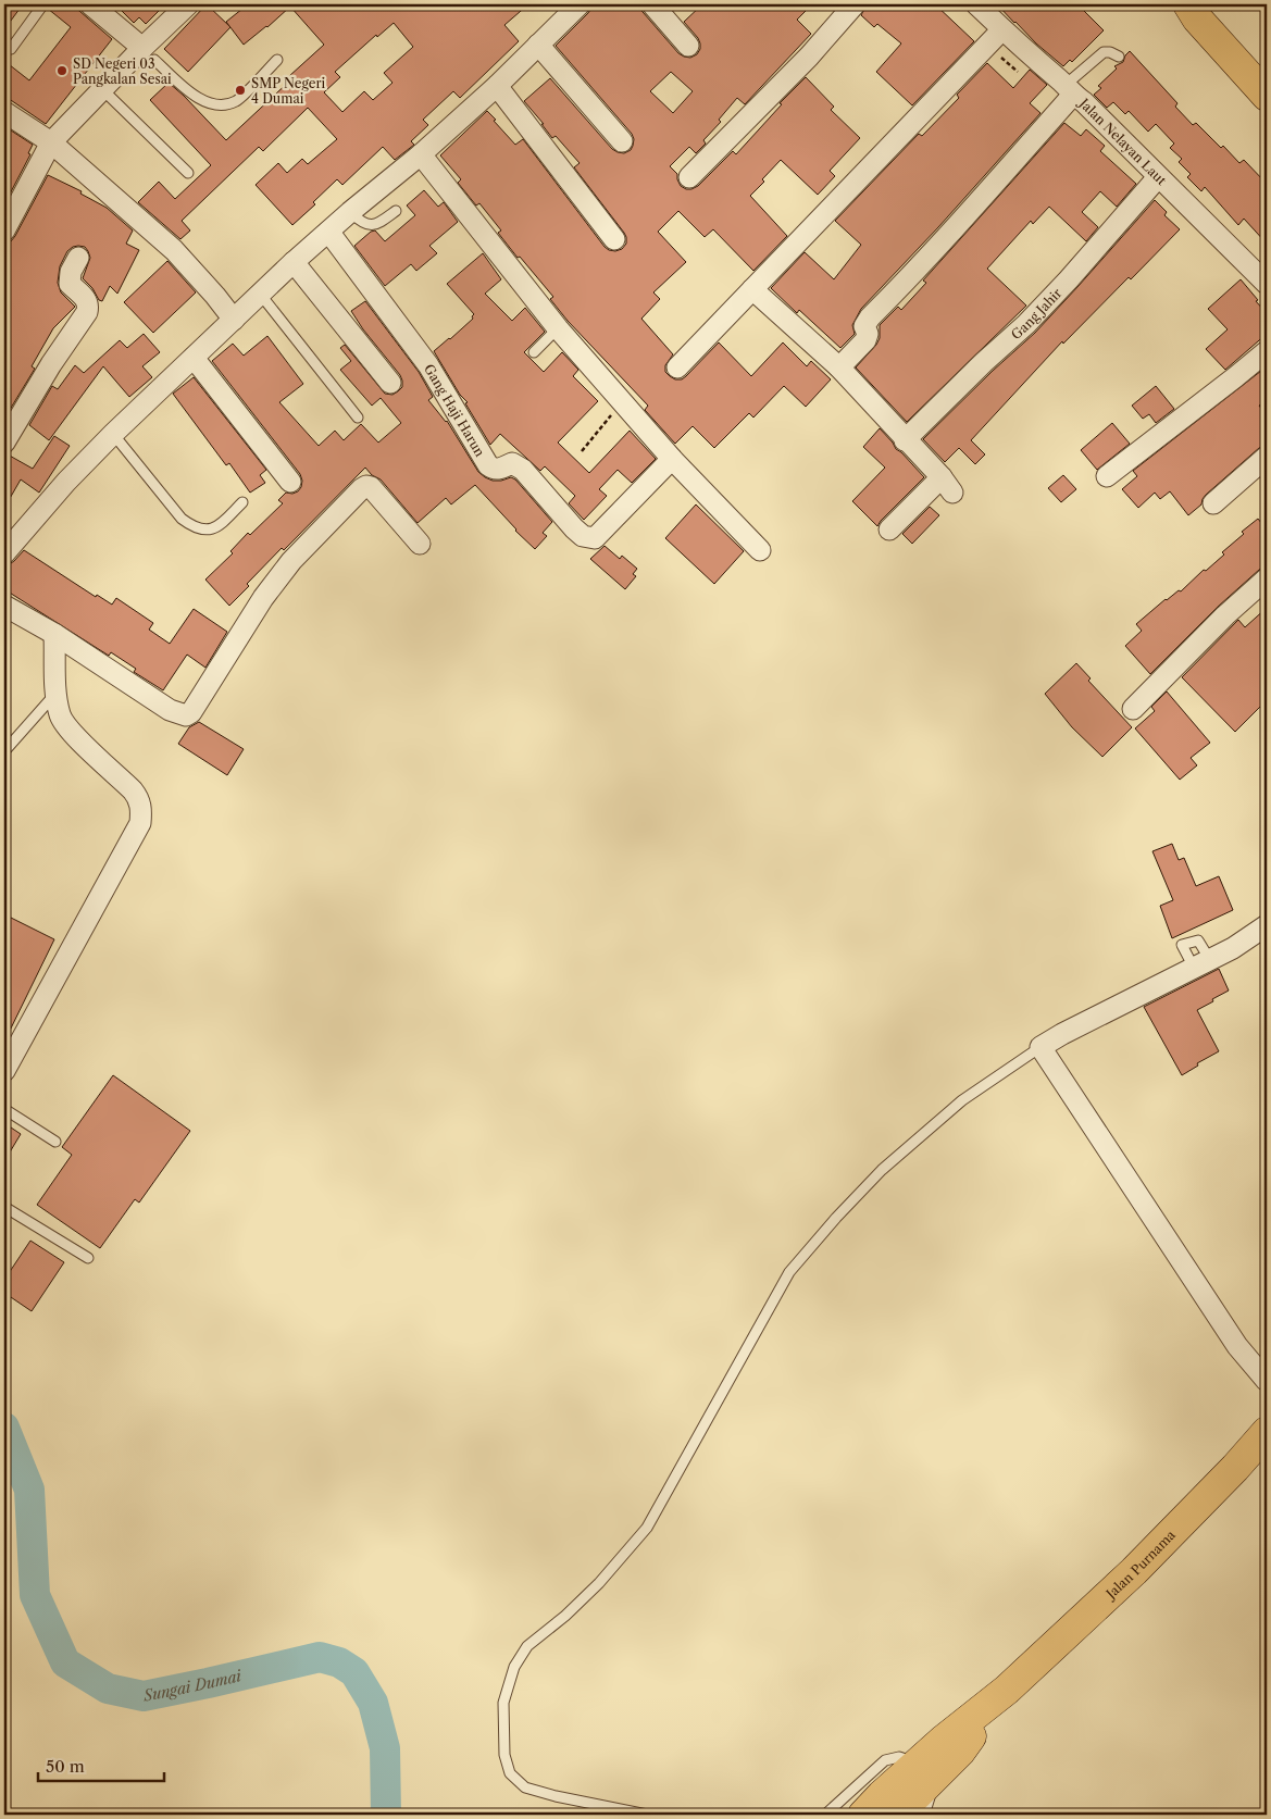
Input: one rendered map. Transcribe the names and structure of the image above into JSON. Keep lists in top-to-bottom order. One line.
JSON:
{"streets":{"main road":["Jalan Purnama"],"street":["Jalan Nelayan Laut","Gang Jahir","Gang Haji Harun"]},"crossings":[["Jalan Nelayan Laut","Gang Jahir"]],"water":["Sungai Dumai"],"places":["SD Negeri 03 Pangkalan Sesai","SMP Negeri 4 Dumai"],"scale_bar":"50 m"}
